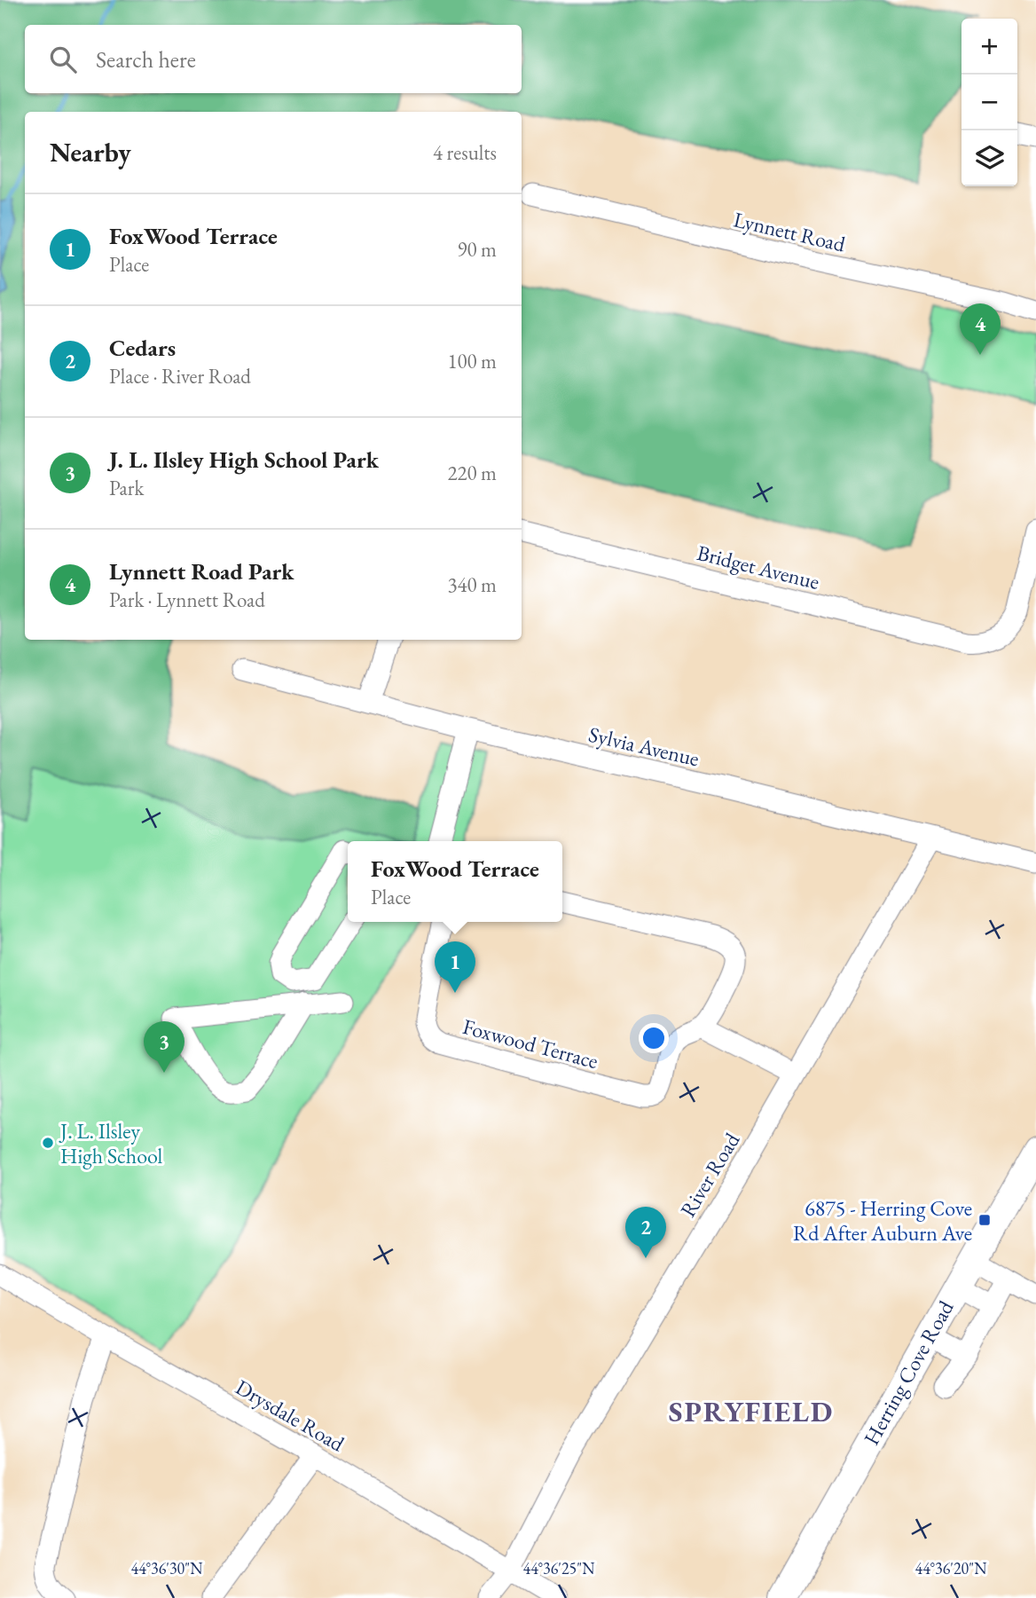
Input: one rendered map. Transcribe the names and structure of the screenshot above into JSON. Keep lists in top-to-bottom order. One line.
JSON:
{"streets":{"main road":["Herring Cove Road"],"street":["Lynnett Road","Bridget Avenue","Sylvia Avenue","Foxwood Terrace","River Road","Drysdale Road"]},"crossings":[["Sylvia Avenue","River Road"],["River Road","Drysdale Road"]],"districts":["SPRYFIELD"],"places":{"other":["J. L. Ilsley High School"],"transit":["6875 - Herring Cove Rd After Auburn Ave"]},"page":{"map_buttons":["+","−"],"search":"Search here","heading":["Nearby","4 results"],"list":[{"mark":"1","name":"FoxWood Terrace","note":"Place","value":"90 m"},{"mark":"2","name":"Cedars","note":"Place · River Road","value":"100 m"},{"mark":"3","name":"J. L. Ilsley High School Park","note":"Park","value":"220 m"},{"mark":"4","name":"Lynnett Road Park","note":"Park · Lynnett Road","value":"340 m"}],"pins":["4","1","3","2"],"popup":["FoxWood Terrace","Place"]},"coordinates":["44°36'30\"N","44°36'25\"N","44°36'20\"N"]}
